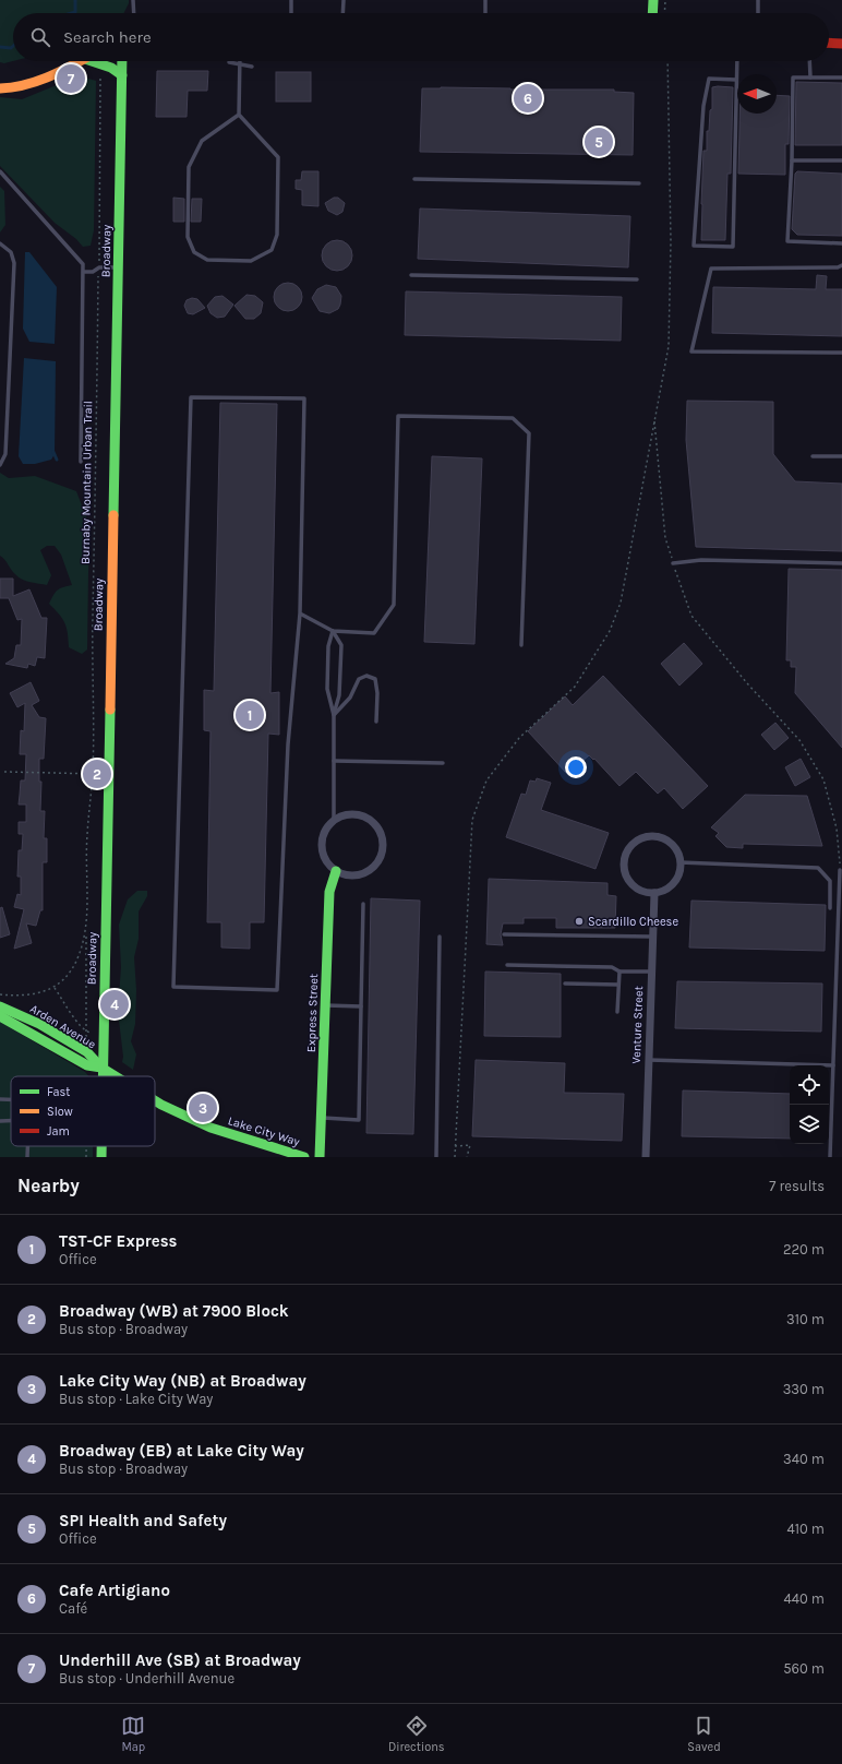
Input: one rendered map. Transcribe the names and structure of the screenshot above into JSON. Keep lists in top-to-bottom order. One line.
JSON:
{"streets":{"street":["Broadway","Express Street","Venture Street","Arden Avenue","Lake City Way"],"path":["Burnaby Mountain Urban Trail"]},"crossings":[["Broadway","Arden Avenue"],["Broadway","Lake City Way"],["Arden Avenue","Lake City Way"]],"places":["Scardillo Cheese"],"legend":["Fast","Slow","Jam"],"north":"left","page":{"search":"Search here","pins":["7","6","5","1","2","4","3"],"heading":["Nearby","7 results"],"list":[{"mark":"1","name":"TST-CF Express","note":"Office","value":"220 m"},{"mark":"2","name":"Broadway (WB) at 7900 Block","note":"Bus stop · Broadway","value":"310 m"},{"mark":"3","name":"Lake City Way (NB) at Broadway","note":"Bus stop · Lake City Way","value":"330 m"},{"mark":"4","name":"Broadway (EB) at Lake City Way","note":"Bus stop · Broadway","value":"340 m"},{"mark":"5","name":"SPI Health and Safety","note":"Office","value":"410 m"},{"mark":"6","name":"Cafe Artigiano","note":"Café","value":"440 m"},{"mark":"7","name":"Underhill Ave (SB) at Broadway","note":"Bus stop · Underhill Avenue","value":"560 m"}],"nav":["Map","Directions","Saved"]}}
